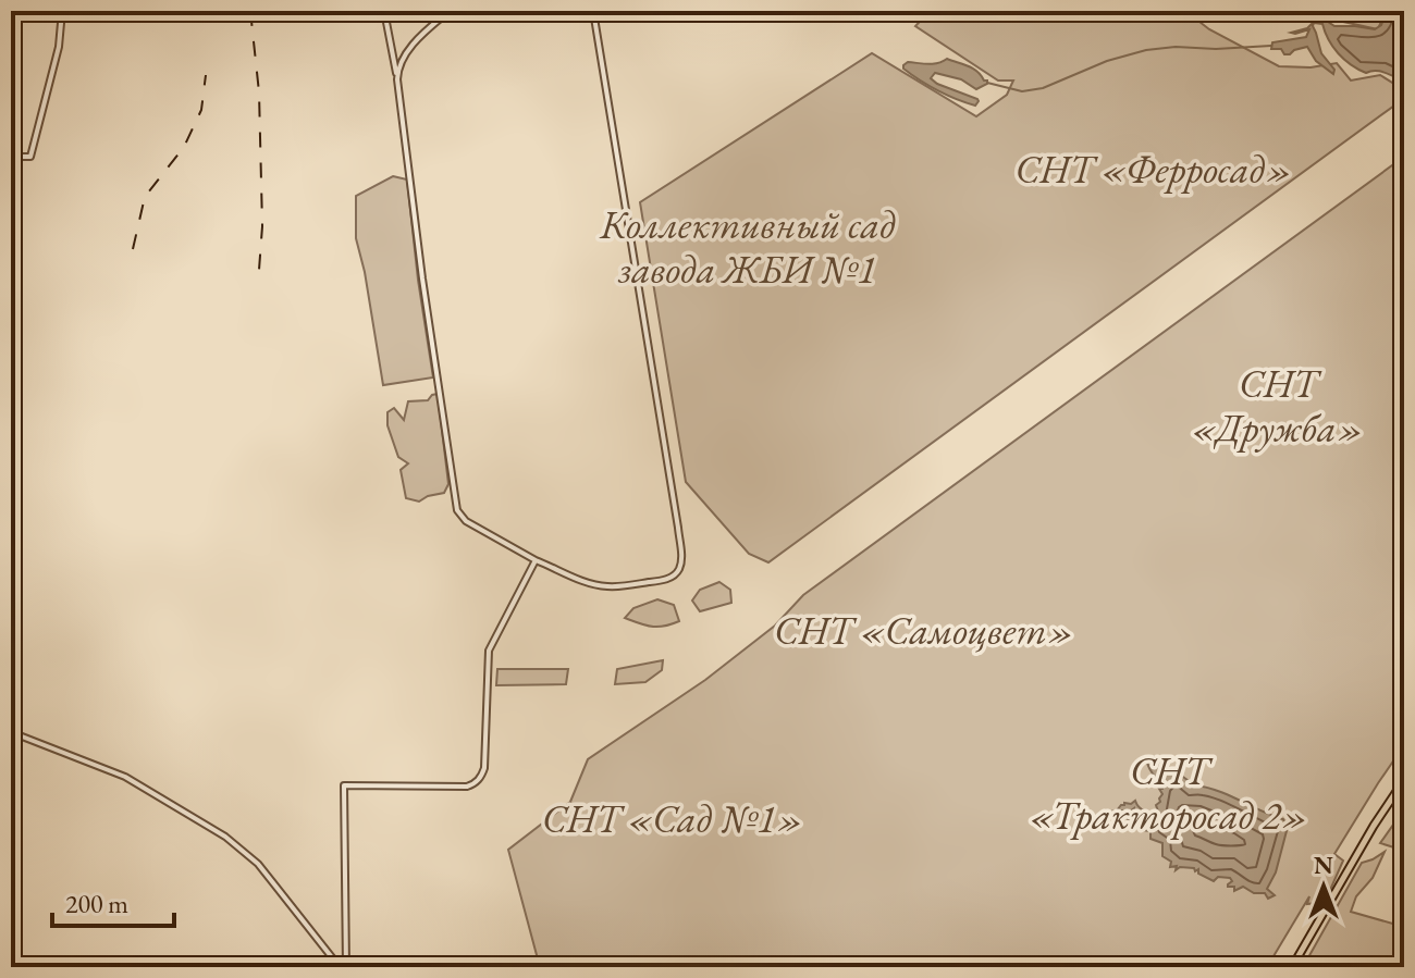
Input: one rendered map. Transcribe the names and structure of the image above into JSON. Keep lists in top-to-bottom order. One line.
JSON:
{"parks":["СНТ «Ферросад»","Коллективный сад завода ЖБИ №1","СНТ «Дружба»","СНТ «Самоцвет»","СНТ «Тракторосад 2»","СНТ «Сад №1»"],"scale_bar":"200 m","north":"top"}
